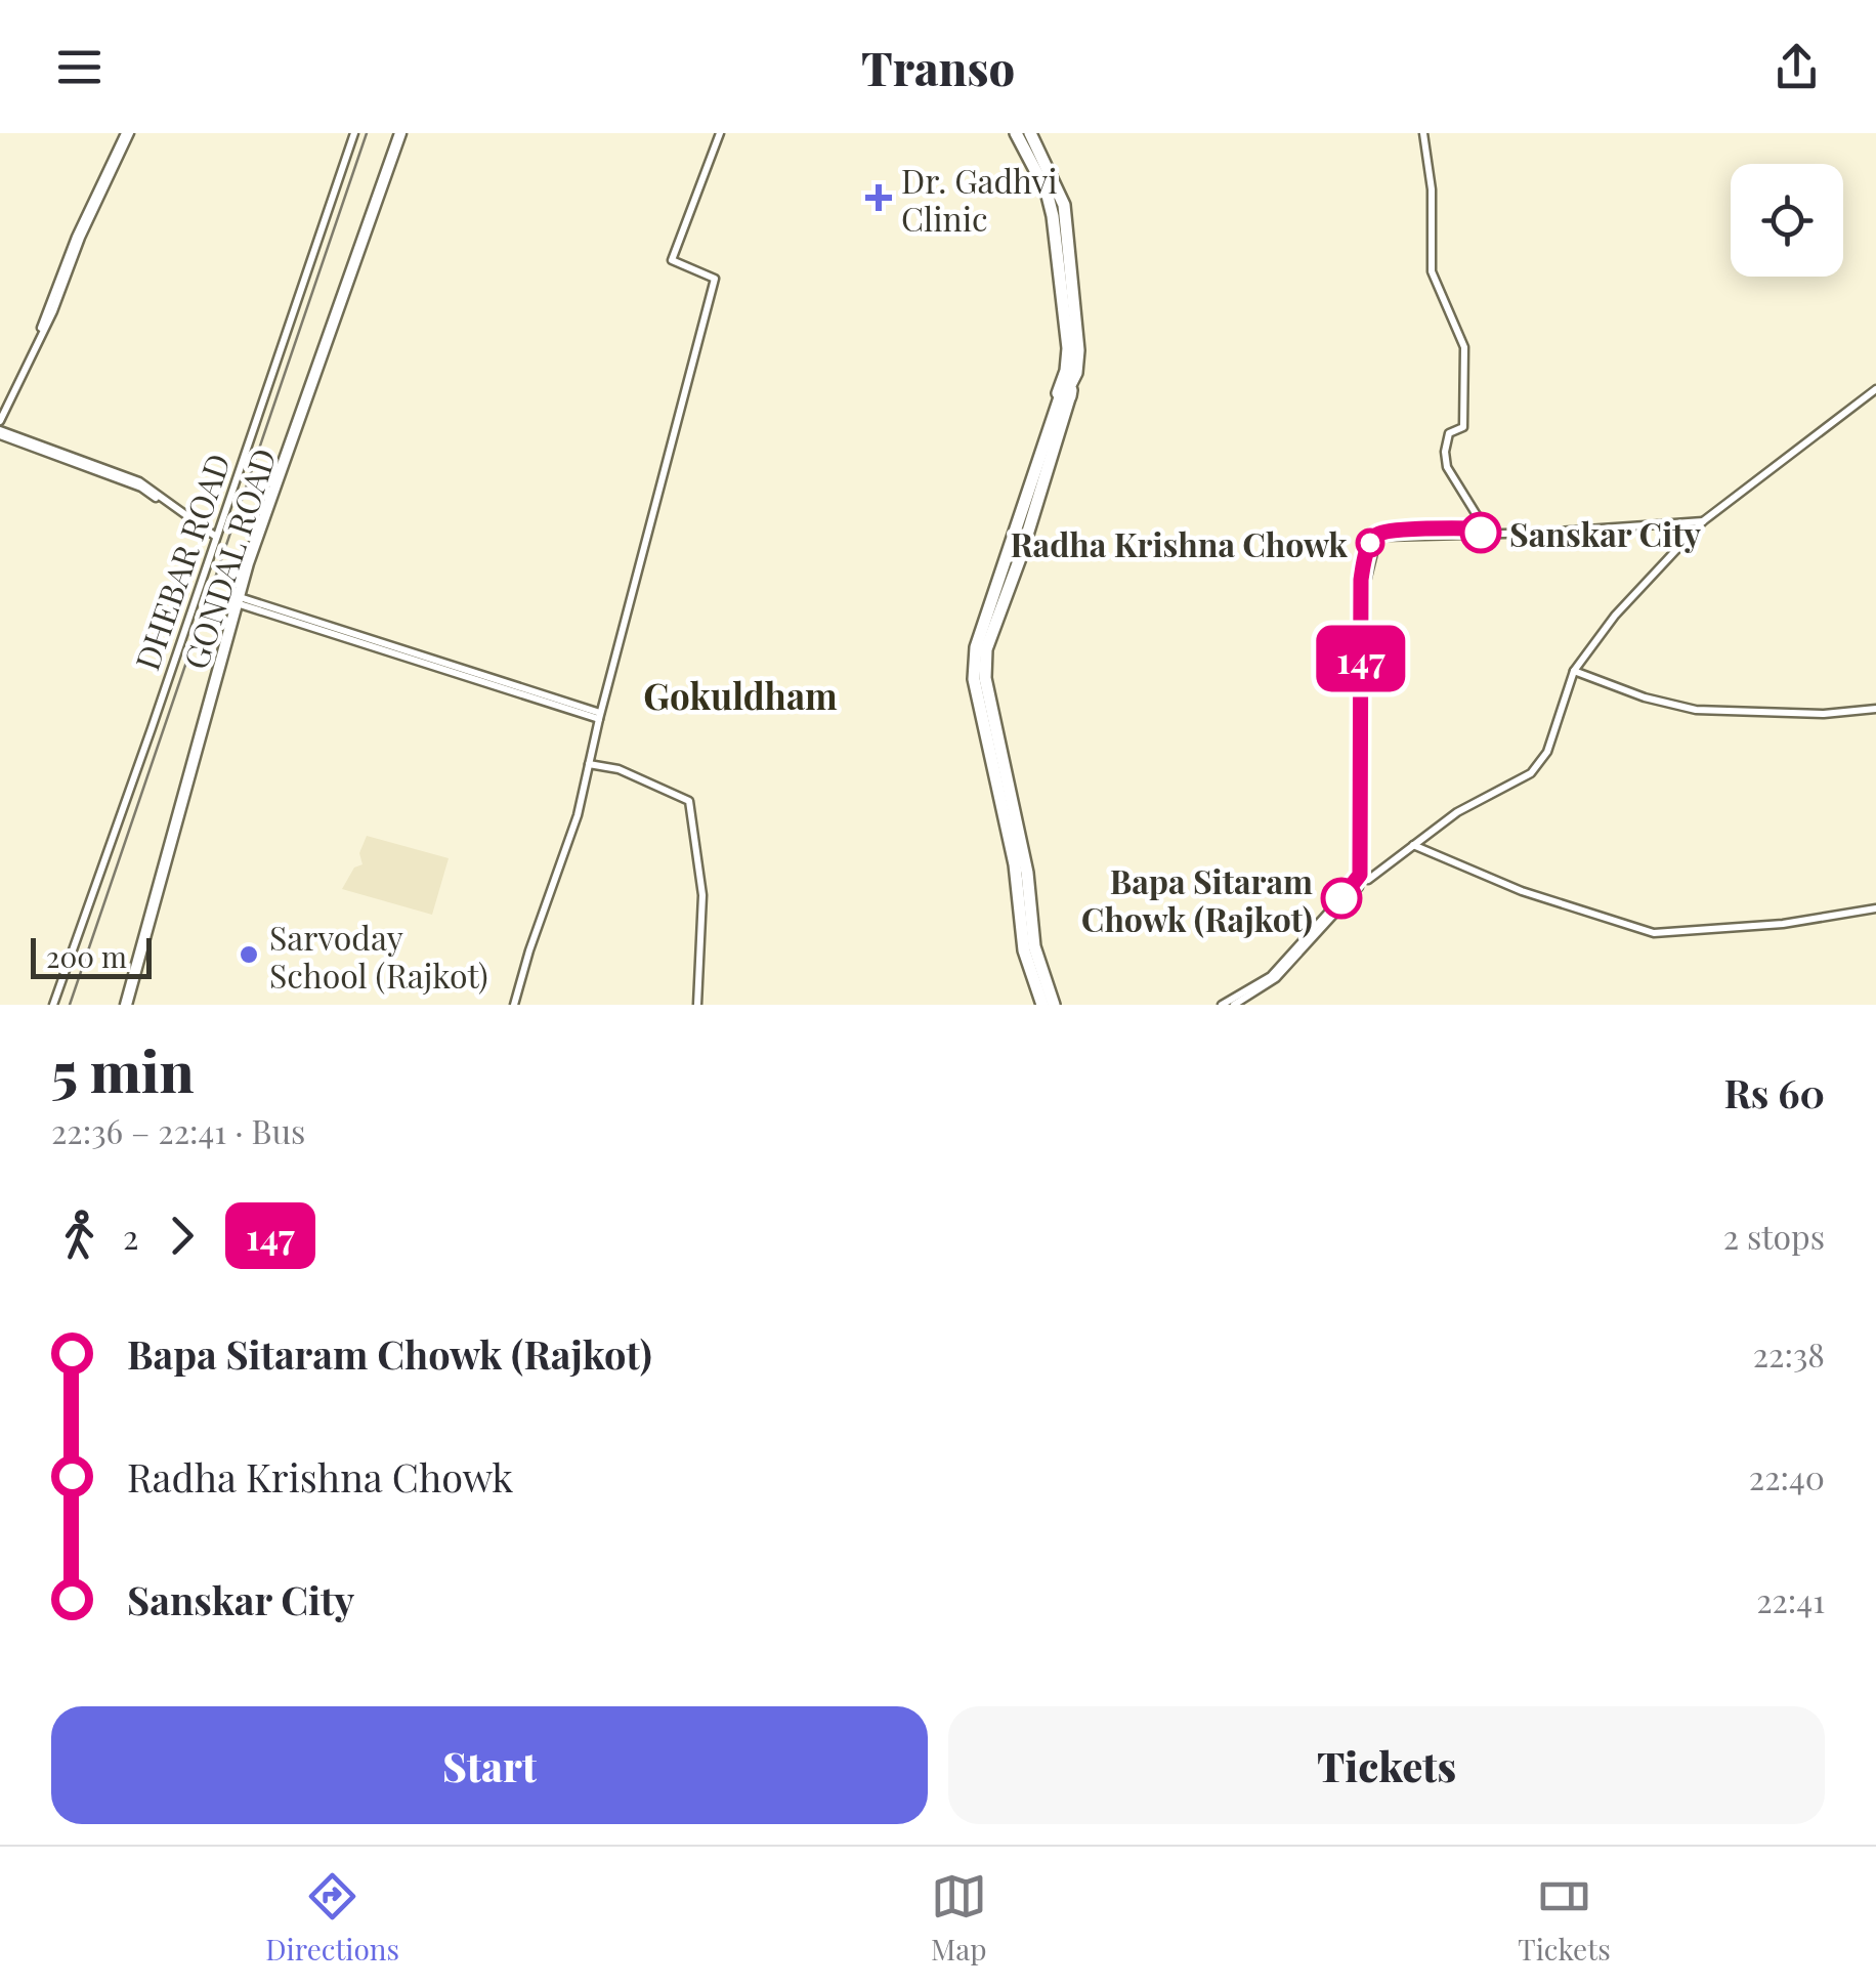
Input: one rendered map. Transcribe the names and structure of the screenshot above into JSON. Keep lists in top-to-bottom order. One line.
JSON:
{"streets":{"main road":["GONDAL ROAD"],"street":["DHEBAR ROAD"]},"districts":["Gokuldham"],"places":{"health":["Dr. Gadhvi Clinic"],"other":["Sanskar City","Radha Krishna Chowk","Bapa Sitaram Chowk (Rajkot)","Sarvoday School (Rajkot)"]},"lines":["bus line 147"],"scale_bar":"200 m","page":{"header":"Transo","on_map":"147","scale":"200 m","heading":["5 min","22:36 – 22:41 · Bus","Rs 60"],"legs":["2","147","2 stops"],"list":[{"name":"Bapa Sitaram Chowk (Rajkot)","value":"22:38"},{"name":"Radha Krishna Chowk","value":"22:40"},{"name":"Sanskar City","value":"22:41"}],"buttons":["Start","Tickets"],"tabs":["Directions","Map","Tickets"]}}
